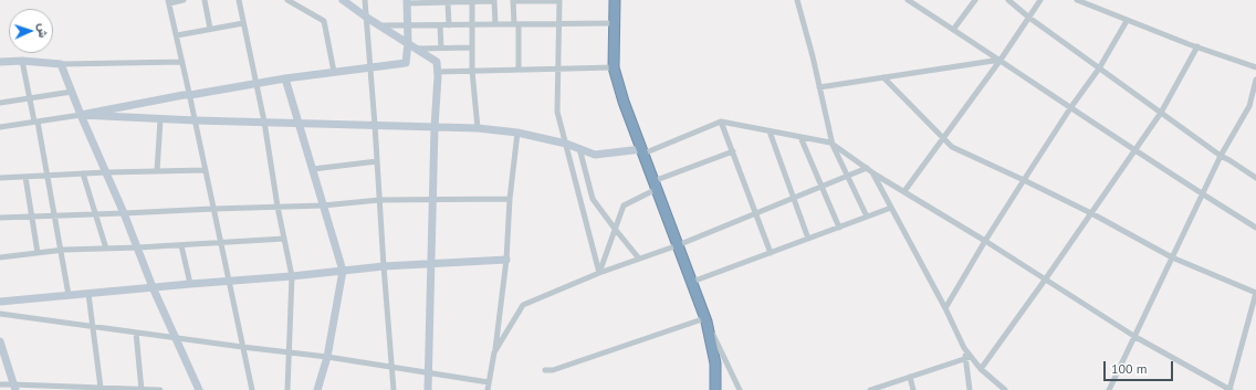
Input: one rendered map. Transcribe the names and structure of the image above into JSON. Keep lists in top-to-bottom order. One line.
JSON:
{"scale_bar":"100 m","north":"right"}
